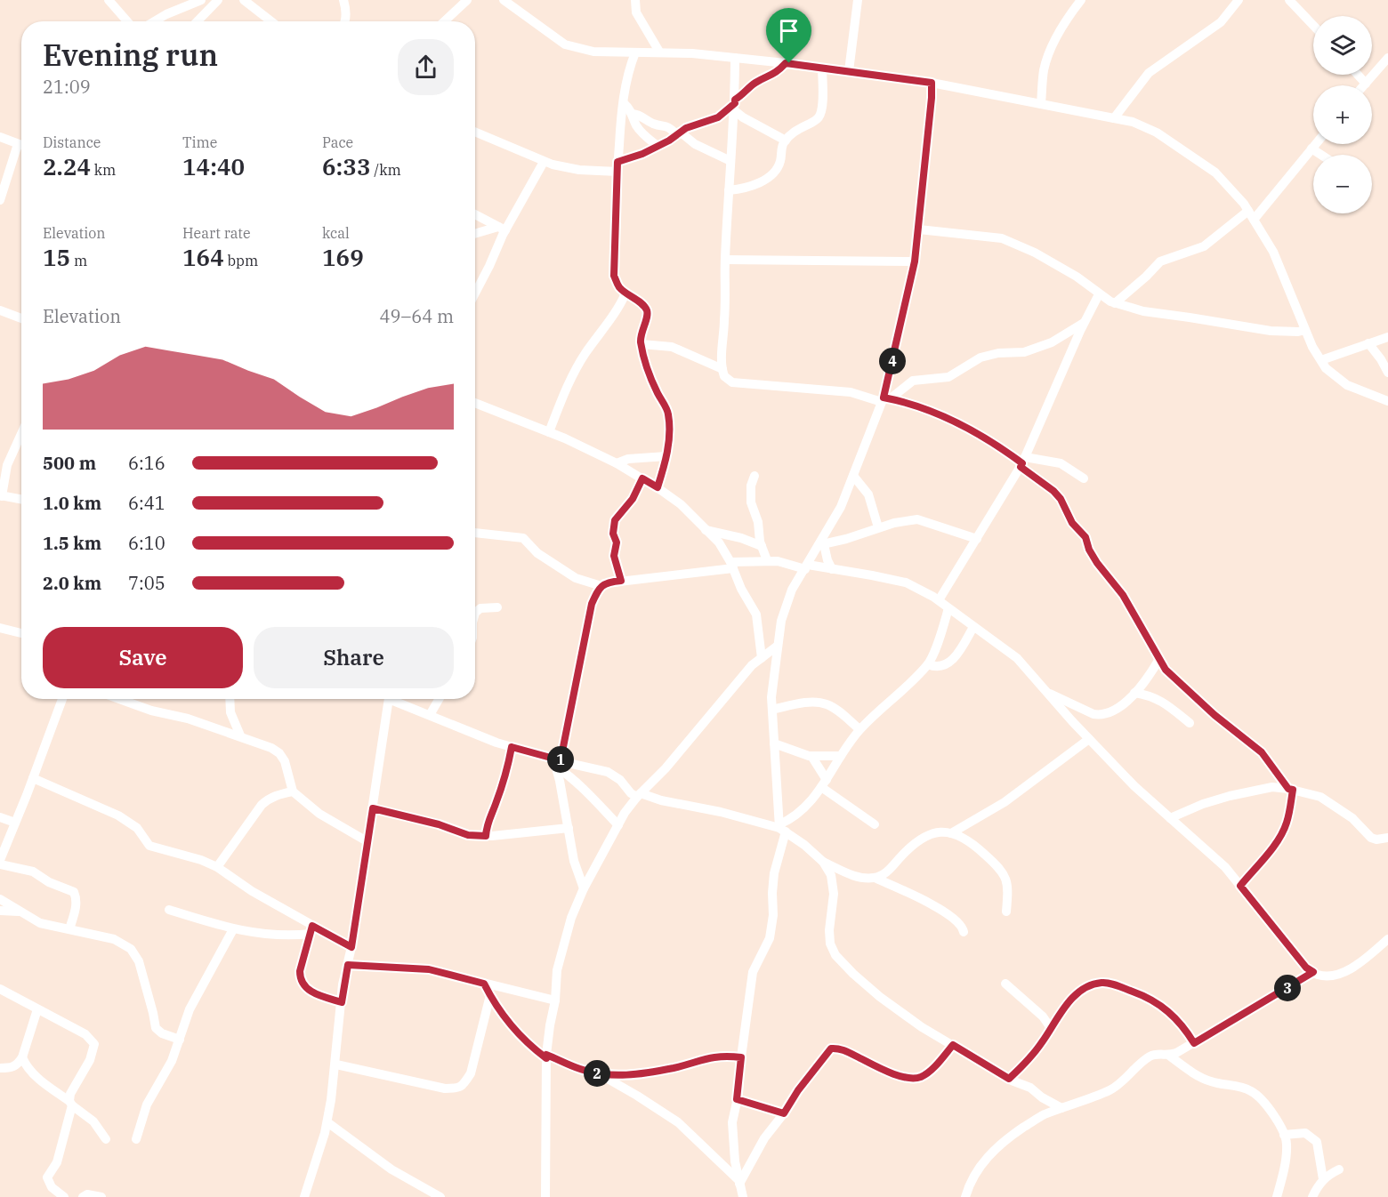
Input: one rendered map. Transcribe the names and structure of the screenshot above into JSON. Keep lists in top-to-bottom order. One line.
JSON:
{"page":{"map_buttons":["+","−"],"heading":["Evening run","21:09"],"stats":[["Distance","2.24 km"],["Time","14:40"],["Pace","6:33 /km"],["Elevation","15 m"],["Heart rate","164 bpm"],["kcal","169"]],"chart":["Elevation","49–64 m"],"pins":["4","1","3","2"],"list":[{"name":"500 m","note":"6:16"},{"name":"1.0 km","note":"6:41"},{"name":"1.5 km","note":"6:10"},{"name":"2.0 km","note":"7:05"}],"buttons":["Save","Share"]}}
